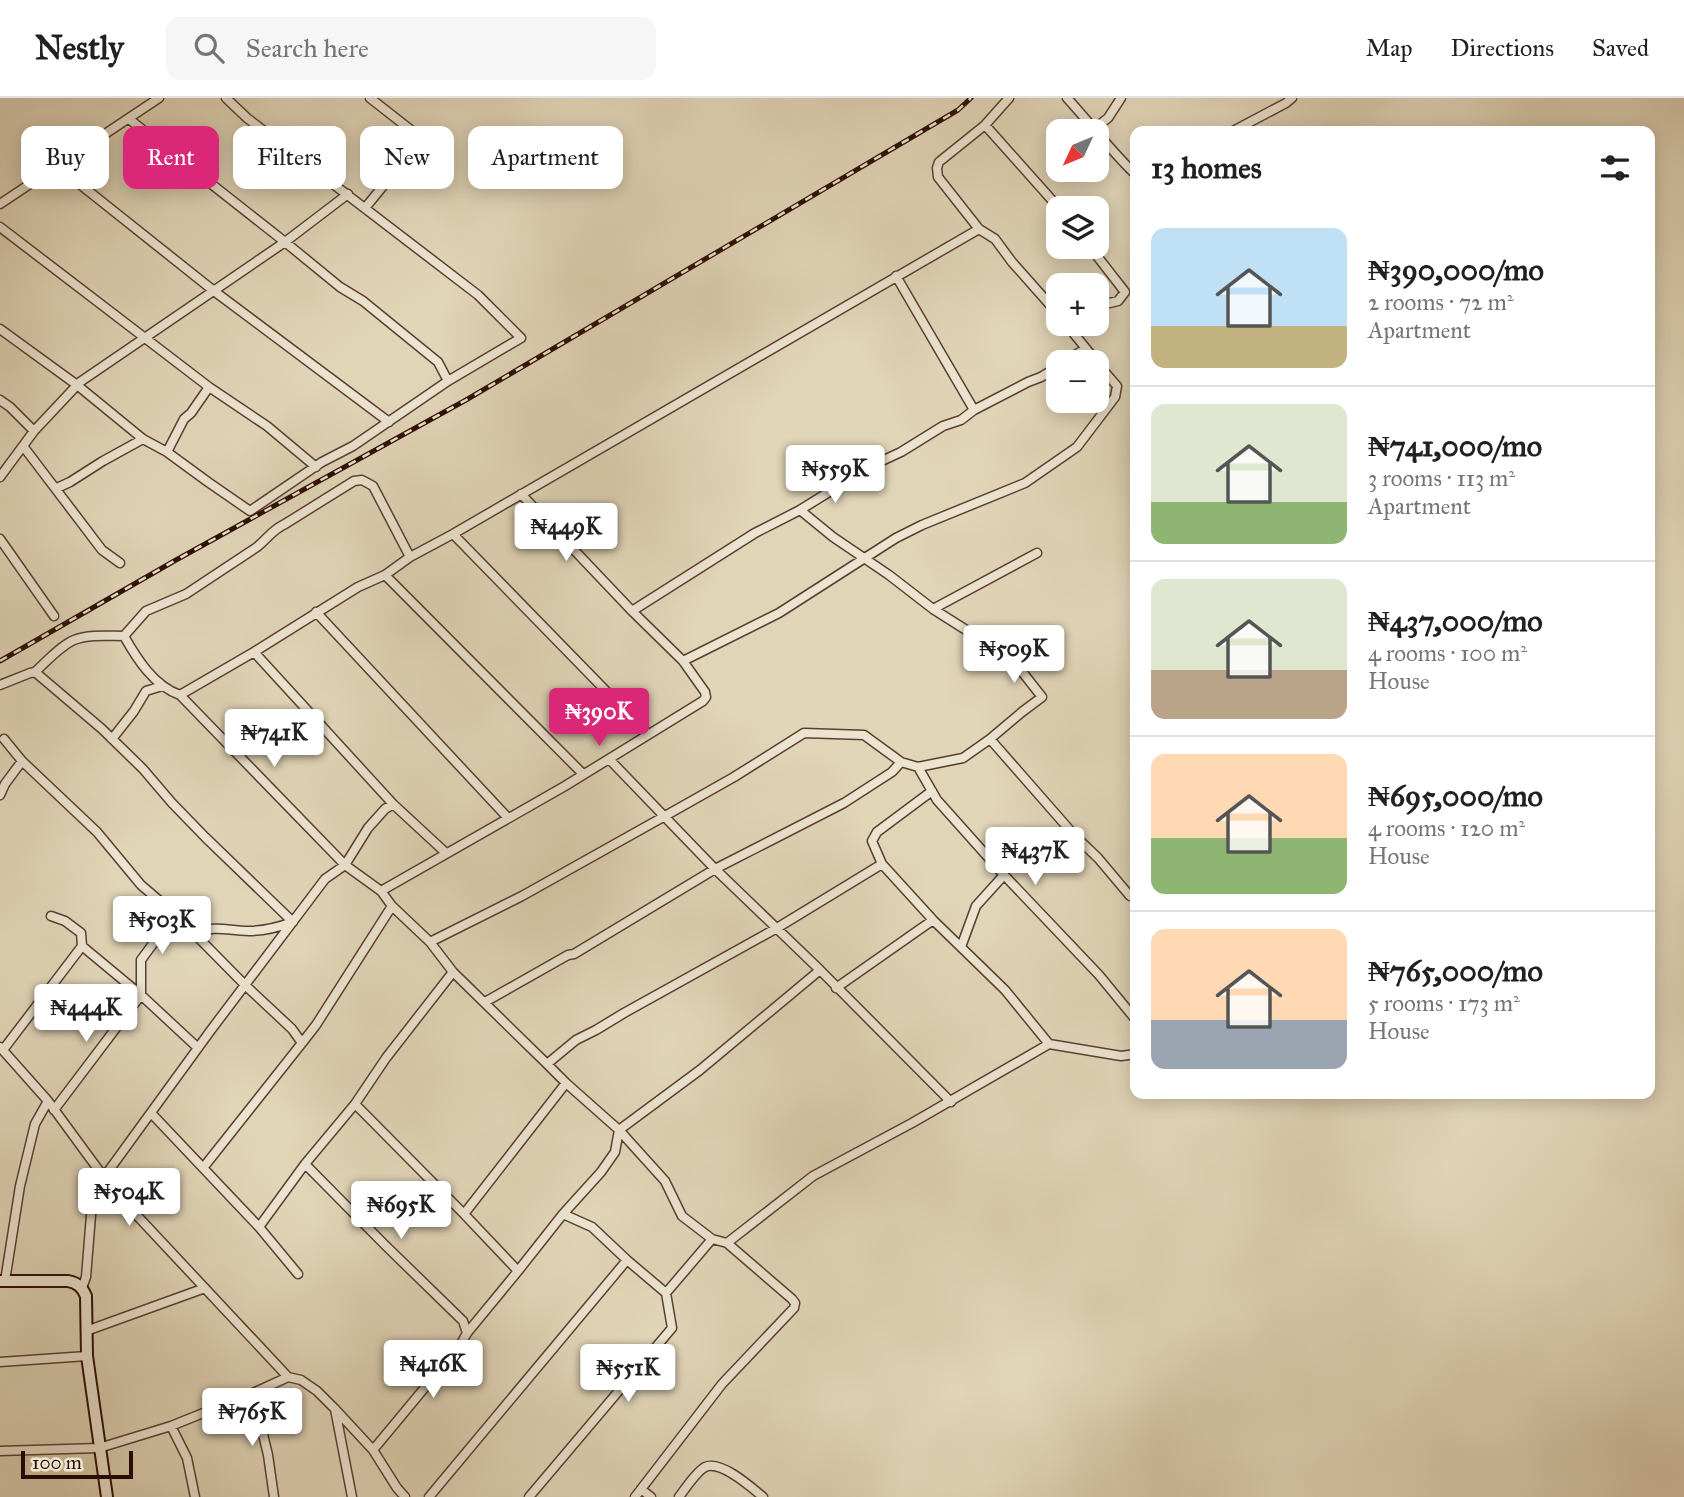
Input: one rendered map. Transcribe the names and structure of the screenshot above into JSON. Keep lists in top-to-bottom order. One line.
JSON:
{"scale_bar":"100 m","north":"bottom left","page":{"header":"Nestly","search":"Search here","nav":["Map","Directions","Saved"],"map_buttons":["+","−"],"chip":["Buy","Rent","Filters","New","Apartment"],"heading":"13 homes","list":[{"name":"₦390,000/mo","note":"2 rooms · 72 m² · Apartment"},{"name":"₦741,000/mo","note":"3 rooms · 113 m² · Apartment"},{"name":"₦437,000/mo","note":"4 rooms · 100 m² · House"},{"name":"₦695,000/mo","note":"4 rooms · 120 m² · House"},{"name":"₦765,000/mo","note":"5 rooms · 173 m² · House"}],"price":["₦559K","₦449K","₦509K","₦390K","₦741K","₦437K","₦503K","₦444K","₦504K","₦695K","₦416K","₦551K","₦765K"],"scale":"100 m"}}
